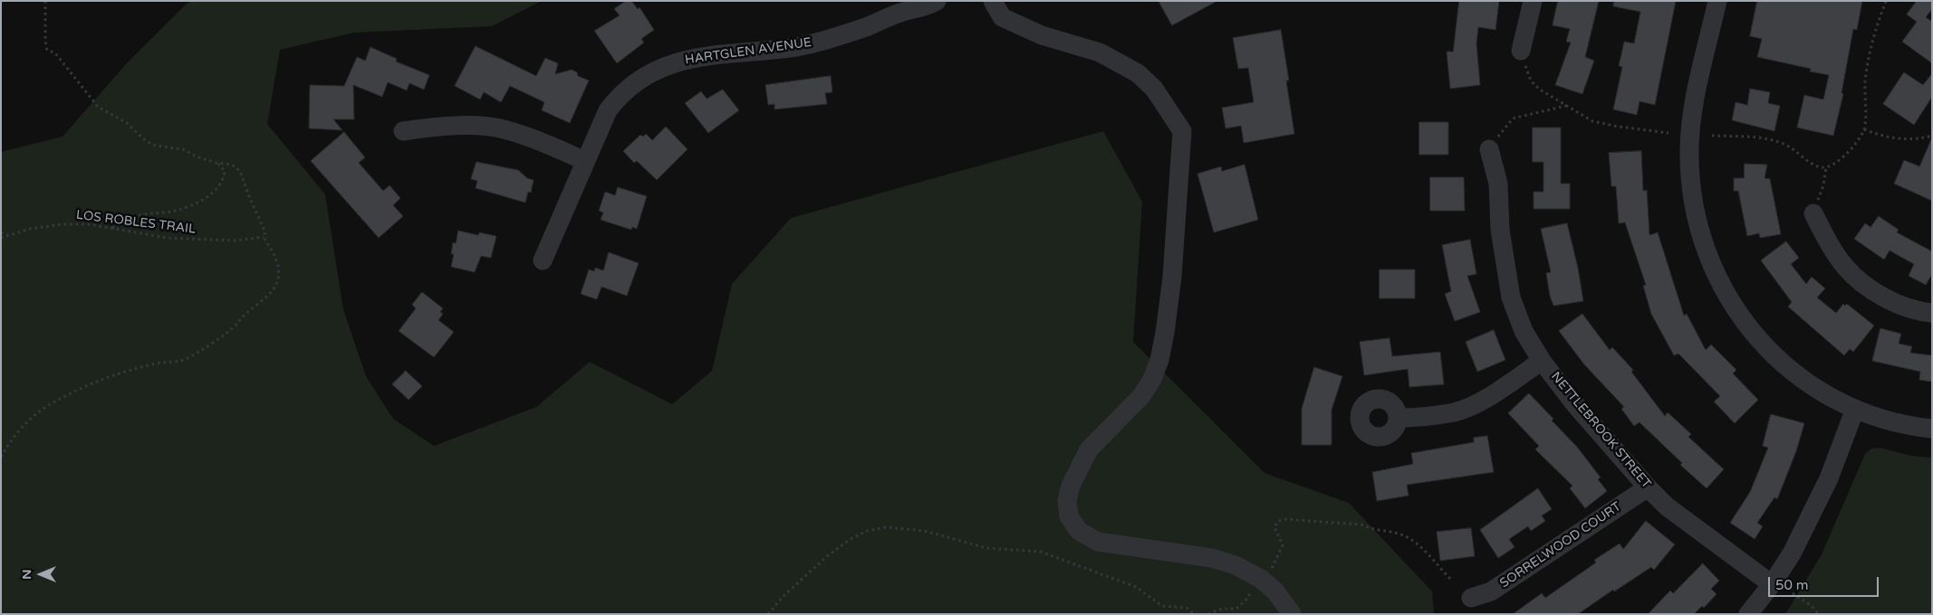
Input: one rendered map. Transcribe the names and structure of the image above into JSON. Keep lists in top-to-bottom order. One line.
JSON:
{"streets":{"street":["HARTGLEN AVENUE","NETTLEBROOK STREET","SORRELWOOD COURT"],"path":["LOS ROBLES TRAIL"]},"crossings":[["NETTLEBROOK STREET","SORRELWOOD COURT"]],"scale_bar":"50 m","north":"left"}
